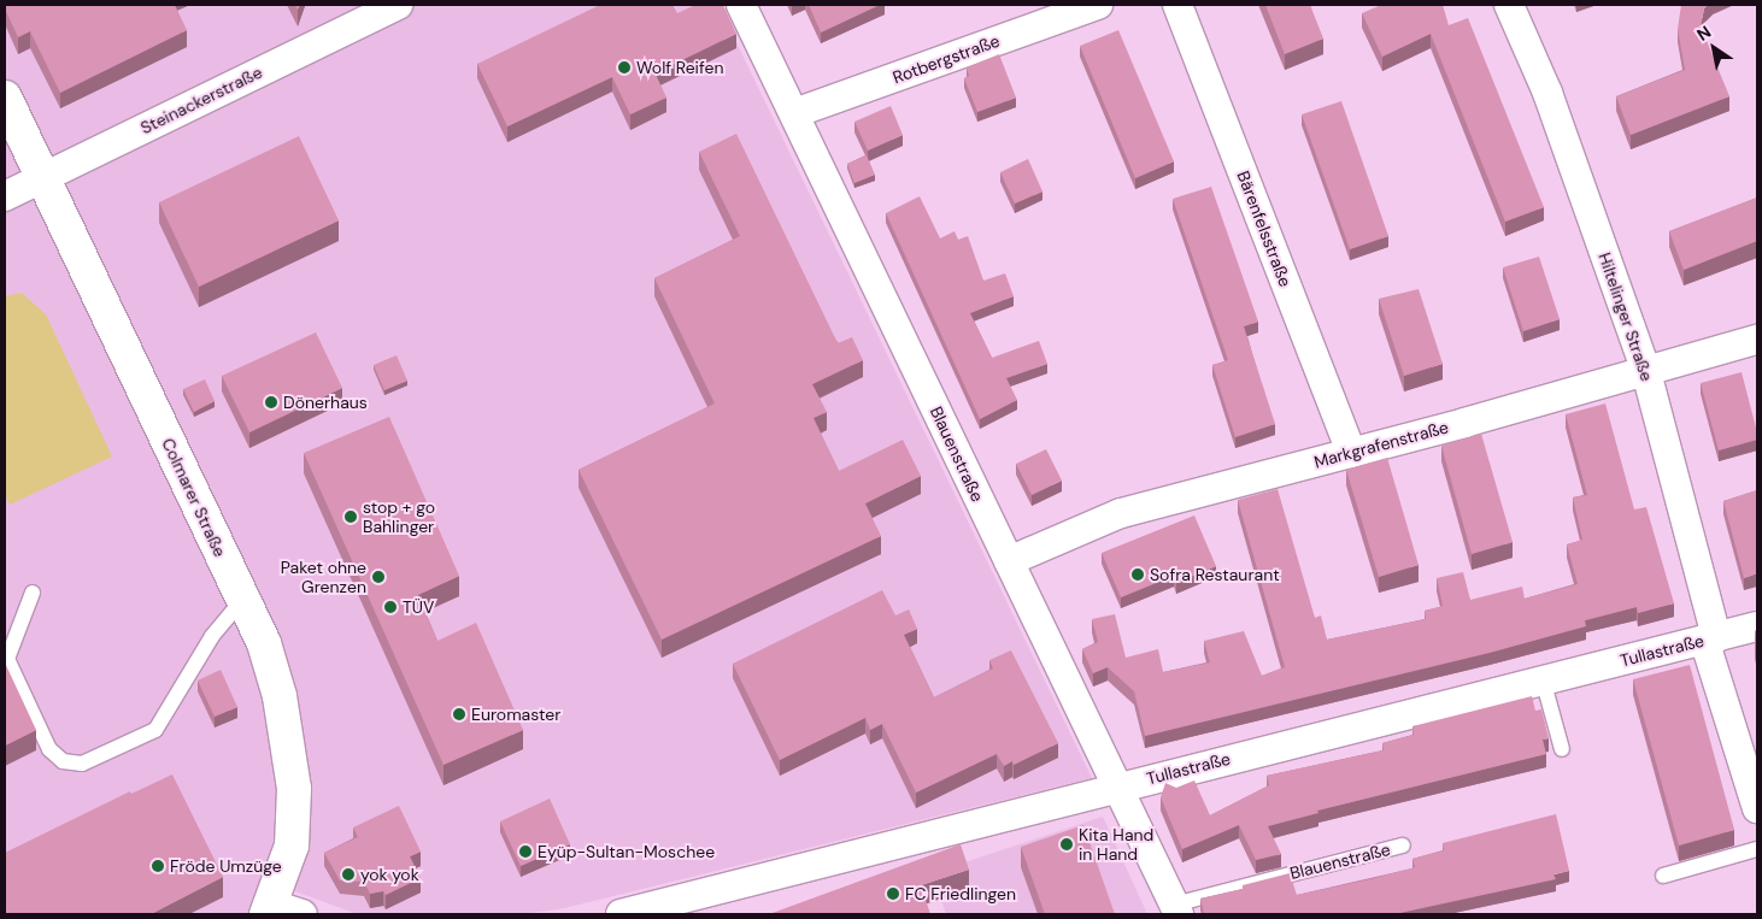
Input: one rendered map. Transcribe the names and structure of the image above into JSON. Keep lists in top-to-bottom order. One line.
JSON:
{"streets":{"main road":["Colmarer Straße"],"street":["Rotbergstraße","Steinackerstraße","Bärenfelsstraße","Hiltelinger Straße","Markgrafenstraße","Blauenstraße","Tullastraße"]},"crossings":[["Rotbergstraße","Blauenstraße"],["Steinackerstraße","Colmarer Straße"],["Bärenfelsstraße","Markgrafenstraße"],["Hiltelinger Straße","Markgrafenstraße"],["Hiltelinger Straße","Tullastraße"],["Markgrafenstraße","Blauenstraße"],["Blauenstraße","Tullastraße"]],"places":["Wolf Reifen","Dönerhaus","stop + go Bahlinger","Sofra Restaurant","Paket ohne Grenzen","TÜV","Euromaster","Kita Hand in Hand","Eyüp-Sultan-Moschee","Fröde Umzüge","yok yok","FC Friedlingen"],"north":"top left"}
